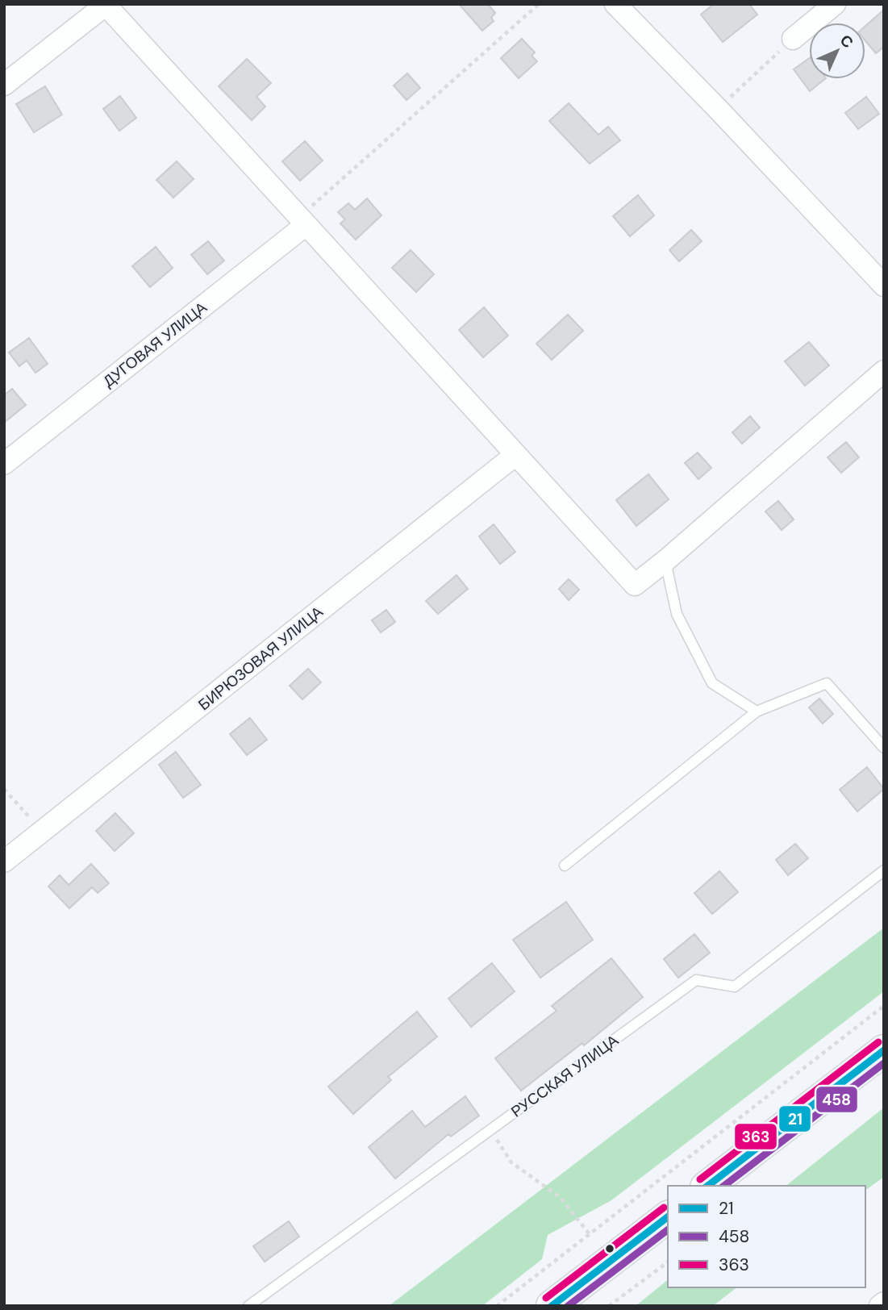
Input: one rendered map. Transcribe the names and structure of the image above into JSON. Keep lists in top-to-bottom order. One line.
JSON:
{"streets":{"street":["ДУГОВАЯ УЛИЦА","БИРЮЗОВАЯ УЛИЦА"],"lane":["РУССКАЯ УЛИЦА"]},"lines":["transit line 363","transit line 21","transit line 458"],"legend":["21","458","363"],"north":"top right"}
